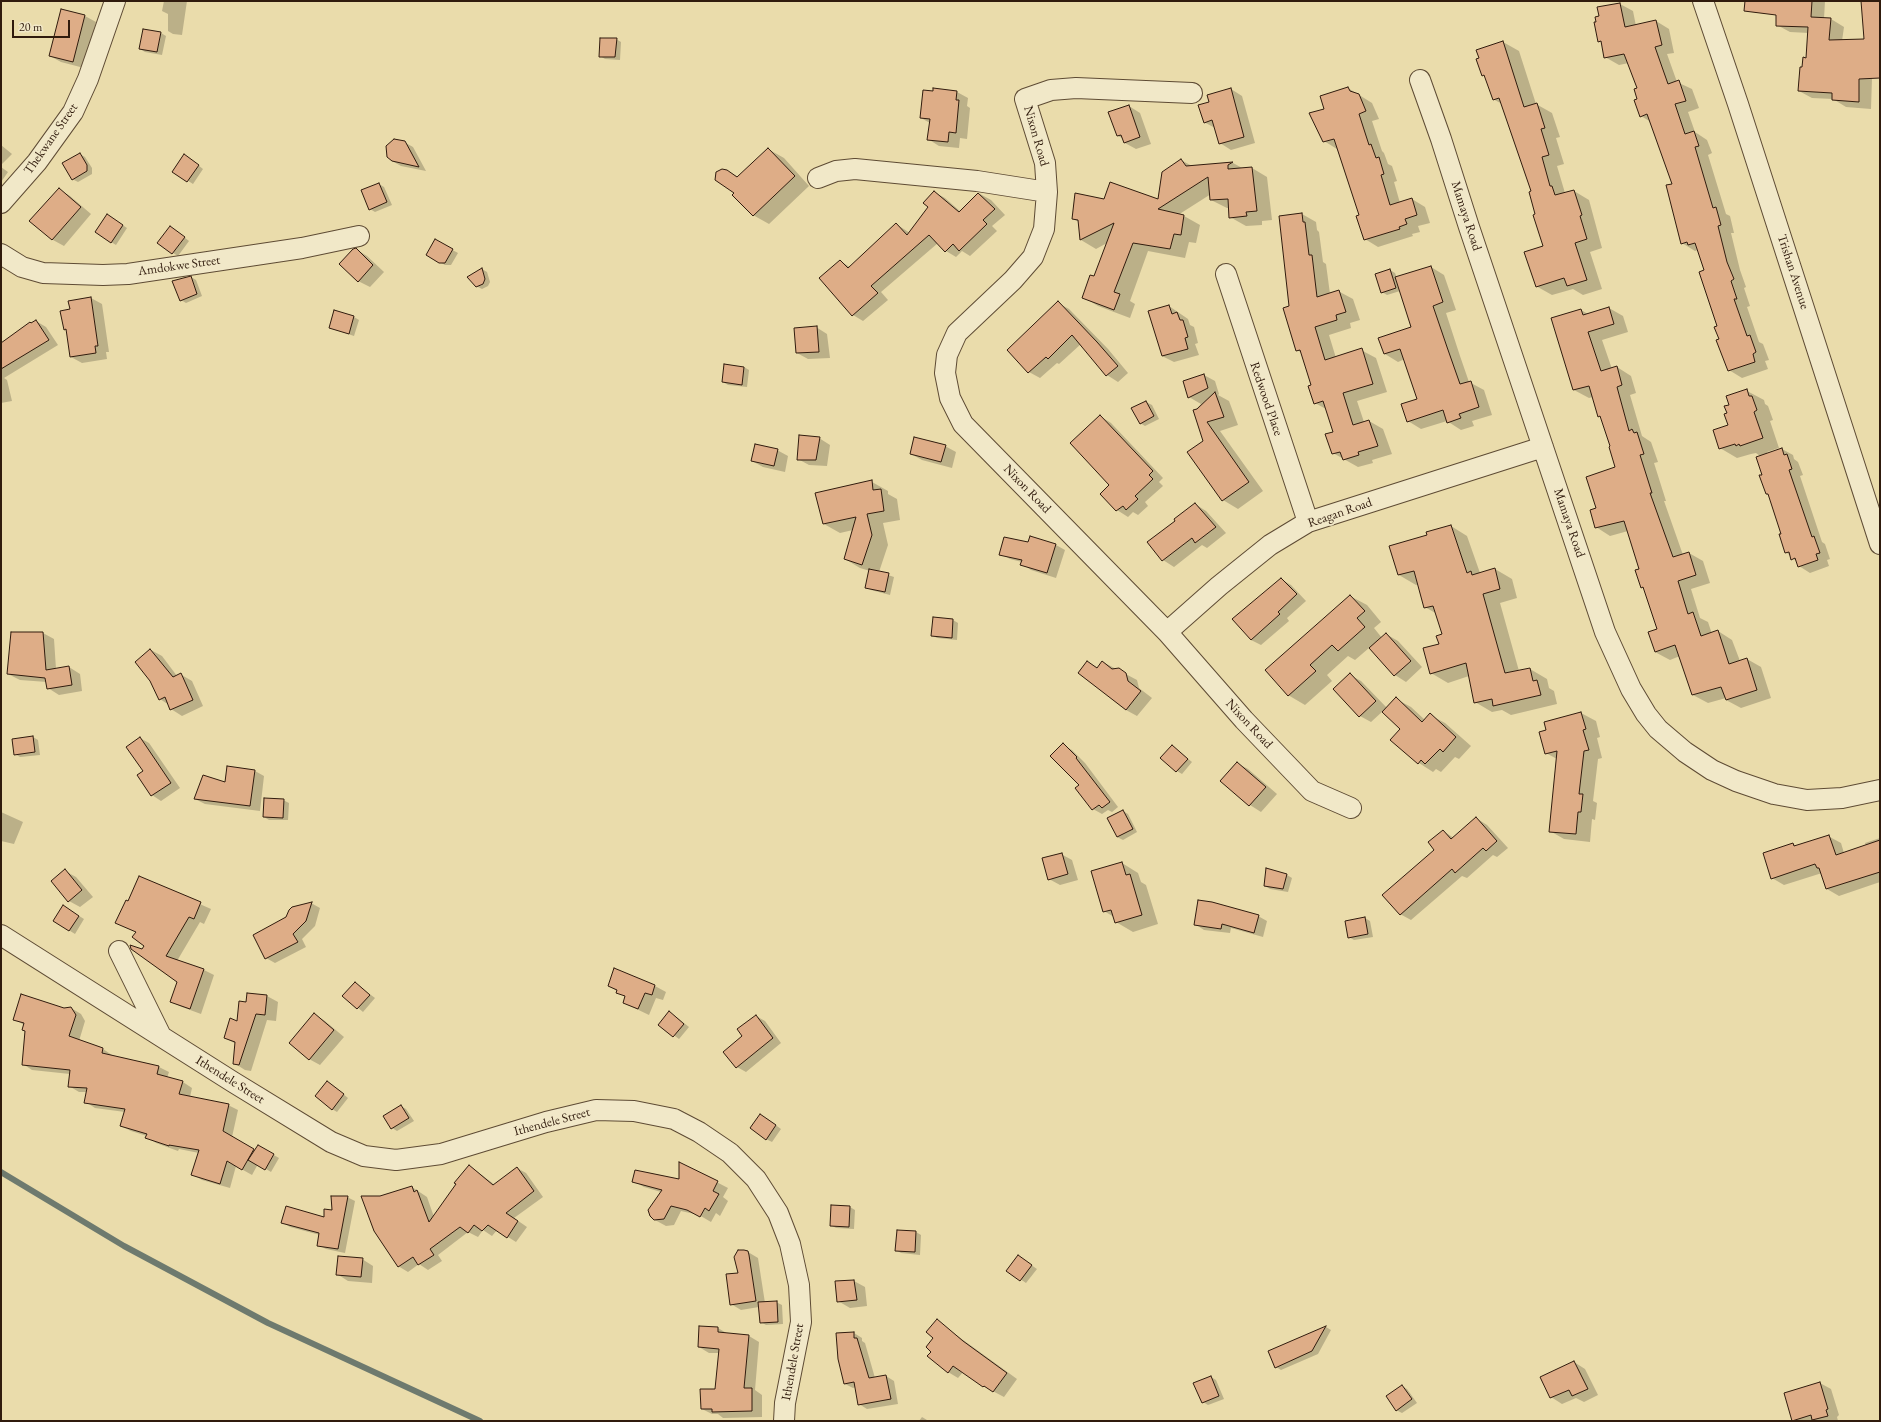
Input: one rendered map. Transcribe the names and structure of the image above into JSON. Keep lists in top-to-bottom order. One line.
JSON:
{"streets":{"street":["Nixon Road","Thekwane Street","Mamaya Road","Amdokwe Street","Trishan Avenue","Redwood Place","Reagan Road","Ithendele Street"]},"crossings":[["Nixon Road","Reagan Road"],["Mamaya Road","Reagan Road"],["Redwood Place","Reagan Road"]],"scale_bar":"20 m"}
